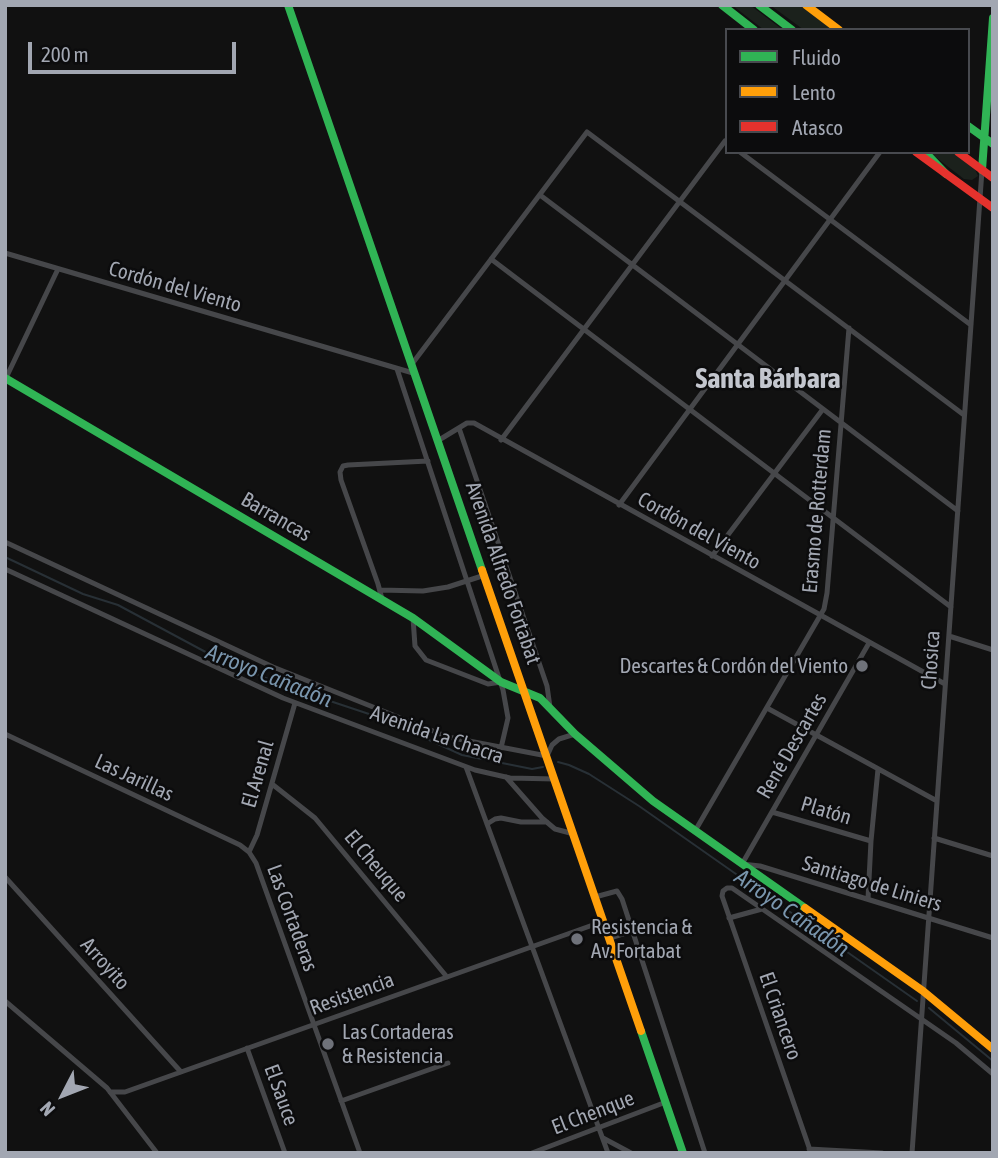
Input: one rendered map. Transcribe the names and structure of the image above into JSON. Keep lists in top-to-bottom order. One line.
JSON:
{"streets":{"main road":["Barrancas","Avenida Alfredo Fortabat"],"street":["Cordón del Viento","Erasmo de Rotterdam","Chosica","Avenida La Chacra","René Descartes","El Arenal","Las Jarillas","Platón","El Cheuque","Santiago de Liniers","Las Cortaderas","Arroyito","Resistencia","El Criancero","El Sauce","El Chenque"]},"crossings":[["Cordón del Viento","Erasmo de Rotterdam"],["Cordón del Viento","Avenida Alfredo Fortabat"],["Cordón del Viento","Chosica"],["Cordón del Viento","René Descartes"],["Barrancas","Avenida Alfredo Fortabat"],["Avenida Alfredo Fortabat","Avenida La Chacra"],["Avenida Alfredo Fortabat","Resistencia"],["Avenida Alfredo Fortabat","El Chenque"],["Chosica","Santiago de Liniers"],["Avenida La Chacra","El Arenal"],["René Descartes","Platón"],["René Descartes","Santiago de Liniers"],["El Arenal","Las Jarillas"],["El Arenal","El Cheuque"],["El Arenal","Las Cortaderas"],["Las Jarillas","Las Cortaderas"],["El Cheuque","Resistencia"],["Las Cortaderas","Resistencia"],["Arroyito","Resistencia"],["Resistencia","El Sauce"]],"districts":["Santa Bárbara"],"water":["Arroyo Cañadón"],"places":["Descartes & Cordón del Viento","Resistencia & Av. Fortabat","Las Cortaderas & Resistencia"],"legend":["Fluido","Lento","Atasco"],"scale_bar":"200 m","north":"bottom left"}
